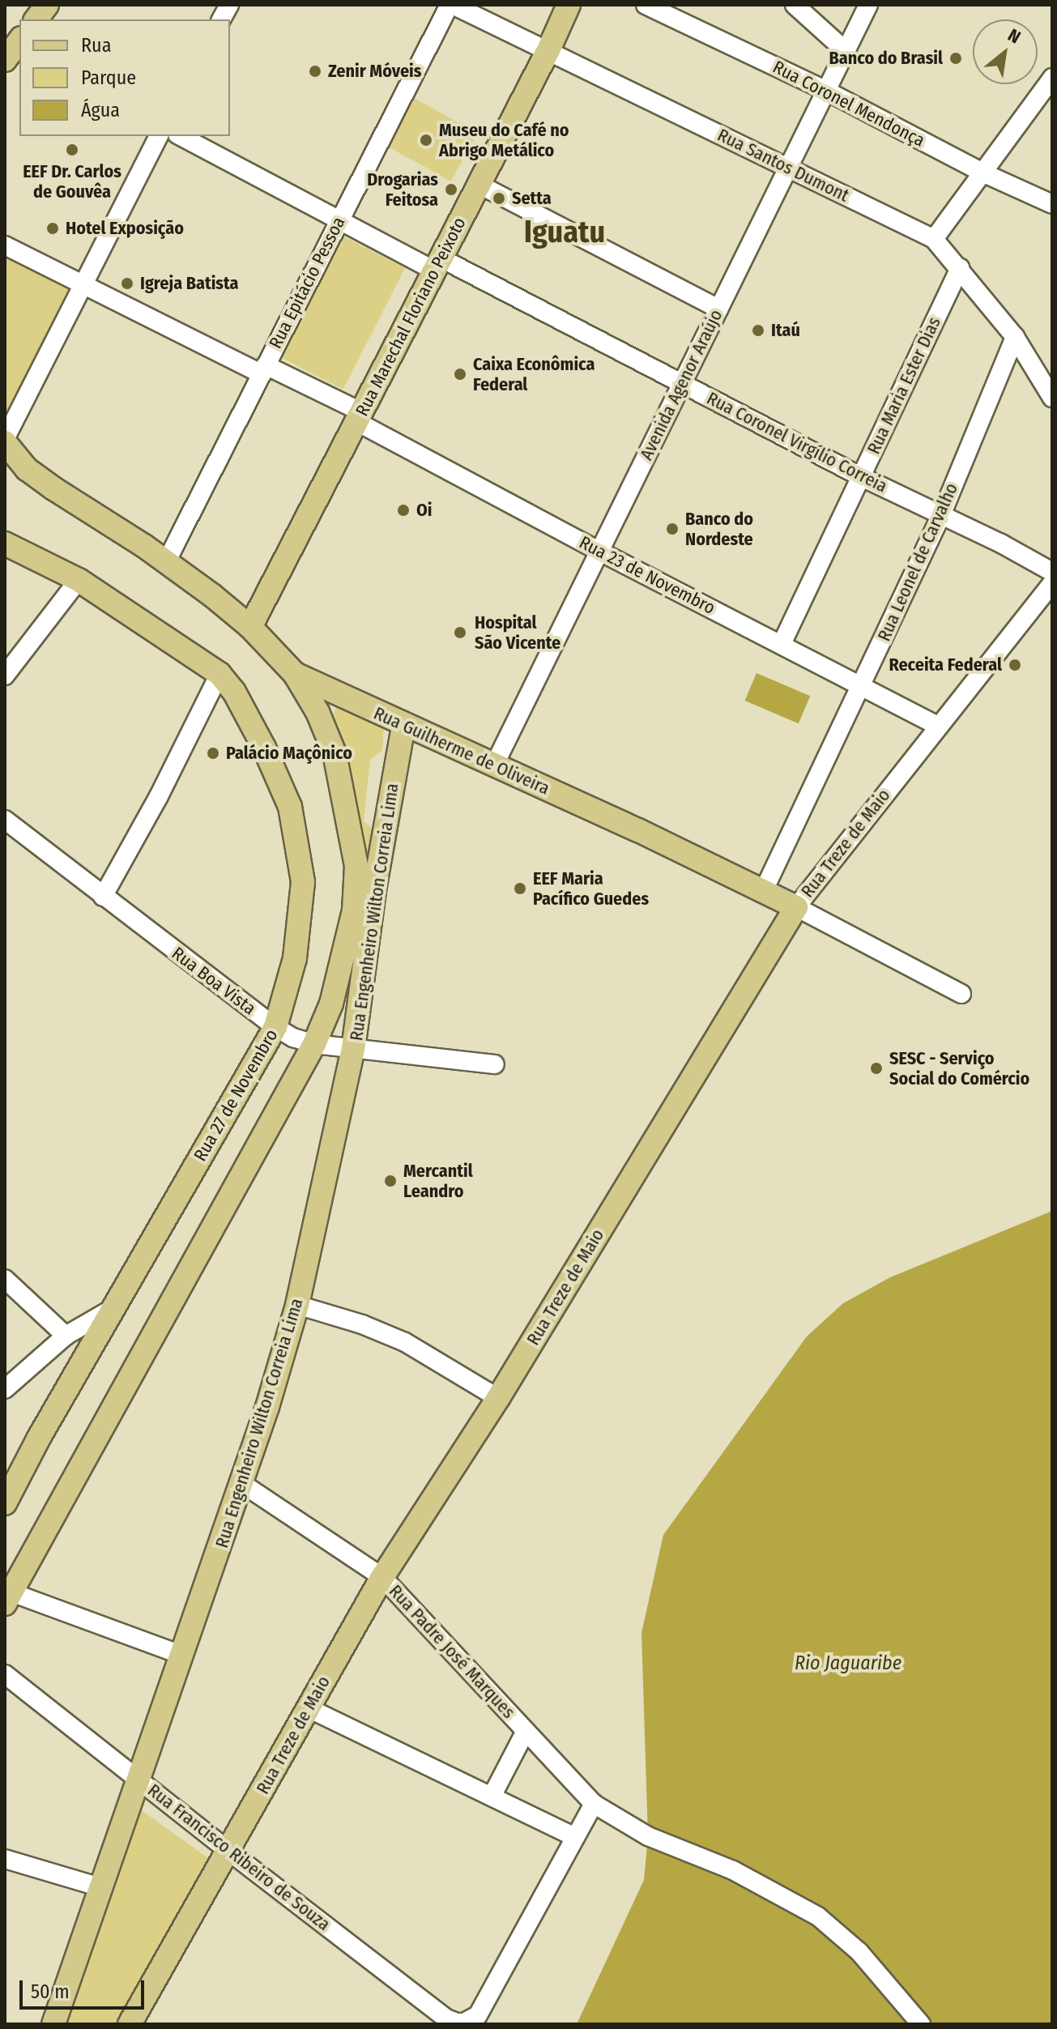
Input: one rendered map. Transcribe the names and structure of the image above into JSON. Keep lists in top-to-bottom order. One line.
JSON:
{"streets":{"main road":["Rua Marechal Floriano Peixoto","Rua Guilherme de Oliveira","Rua Treze de Maio","Rua Engenheiro Wilton Correia Lima","Rua 27 de Novembro"],"street":["Rua Coronel Mendonça","Rua Santos Dumont","Rua Epitácio Pessoa","Avenida Agenor Araújo","Rua Maria Ester Dias","Rua Coronel Virgílio Correia","Rua Leonel de Carvalho","Rua 23 de Novembro","Rua Boa Vista","Rua Padre José Marques","Rua Francisco Ribeiro de Souza"]},"crossings":[["Rua Coronel Mendonça","Avenida Agenor Araújo"],["Rua Santos Dumont","Rua Epitácio Pessoa"],["Rua Santos Dumont","Rua Marechal Floriano Peixoto"],["Rua Santos Dumont","Avenida Agenor Araújo"],["Rua Santos Dumont","Rua Maria Ester Dias"],["Rua Santos Dumont","Rua Leonel de Carvalho"],["Rua Epitácio Pessoa","Rua Coronel Virgílio Correia"],["Rua Epitácio Pessoa","Rua 23 de Novembro"],["Rua Epitácio Pessoa","Rua Guilherme de Oliveira"],["Rua Marechal Floriano Peixoto","Rua Coronel Virgílio Correia"],["Rua Marechal Floriano Peixoto","Rua 23 de Novembro"],["Rua Marechal Floriano Peixoto","Rua Guilherme de Oliveira"],["Avenida Agenor Araújo","Rua Coronel Virgílio Correia"],["Avenida Agenor Araújo","Rua 23 de Novembro"],["Avenida Agenor Araújo","Rua Guilherme de Oliveira"],["Rua Maria Ester Dias","Rua Coronel Virgílio Correia"],["Rua Maria Ester Dias","Rua 23 de Novembro"],["Rua Coronel Virgílio Correia","Rua Leonel de Carvalho"],["Rua Leonel de Carvalho","Rua 23 de Novembro"],["Rua Leonel de Carvalho","Rua Guilherme de Oliveira"],["Rua 23 de Novembro","Rua Treze de Maio"],["Rua Guilherme de Oliveira","Rua Treze de Maio"],["Rua Guilherme de Oliveira","Rua Engenheiro Wilton Correia Lima"],["Rua Treze de Maio","Rua Padre José Marques"],["Rua Treze de Maio","Rua Francisco Ribeiro de Souza"],["Rua Engenheiro Wilton Correia Lima","Rua Boa Vista"],["Rua Engenheiro Wilton Correia Lima","Rua Padre José Marques"],["Rua Engenheiro Wilton Correia Lima","Rua Francisco Ribeiro de Souza"],["Rua Boa Vista","Rua 27 de Novembro"]],"districts":["Iguatu"],"water":["Rio Jaguaribe"],"places":["Banco do Brasil","Zenir Móveis","Museu do Café no Abrigo Metálico","EEF Dr. Carlos de Gouvêa","Drogarias Feitosa","Setta","Hotel Exposição","Igreja Batista","Itaú","Caixa Econômica Federal","Oi","Banco do Nordeste","Hospital São Vicente","Receita Federal","Palácio Maçônico","EEF Maria Pacífico Guedes","SESC - Serviço Social do Comércio","Mercantil Leandro"],"legend":["Rua","Parque","Água"],"scale_bar":"50 m","north":"top right"}
